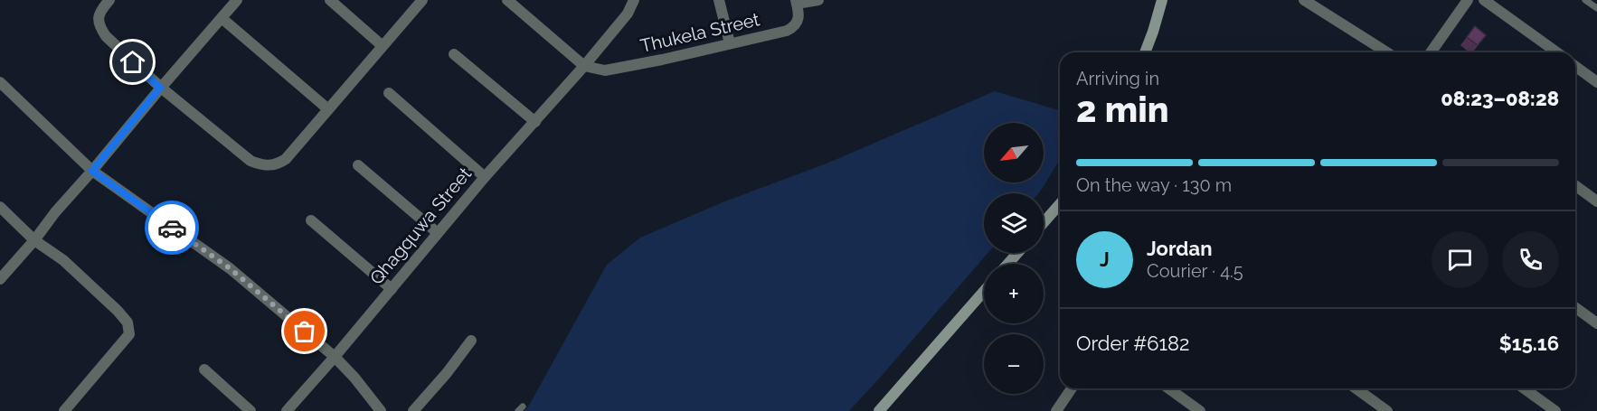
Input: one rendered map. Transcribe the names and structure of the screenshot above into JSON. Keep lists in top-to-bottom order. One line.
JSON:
{"streets":{"street":["Thukela Street","Qhagquwa Street"]},"crossings":[["Thukela Street","Qhagquwa Street"]],"north":"bottom left","page":{"heading":["2 min","Arriving in","08:23–08:28"],"panel":["Jordan","Courier · 4.5","Order #6182","$15.16"],"map_buttons":["+","−"],"bar":"On the way · 130 m","round":"J"}}
